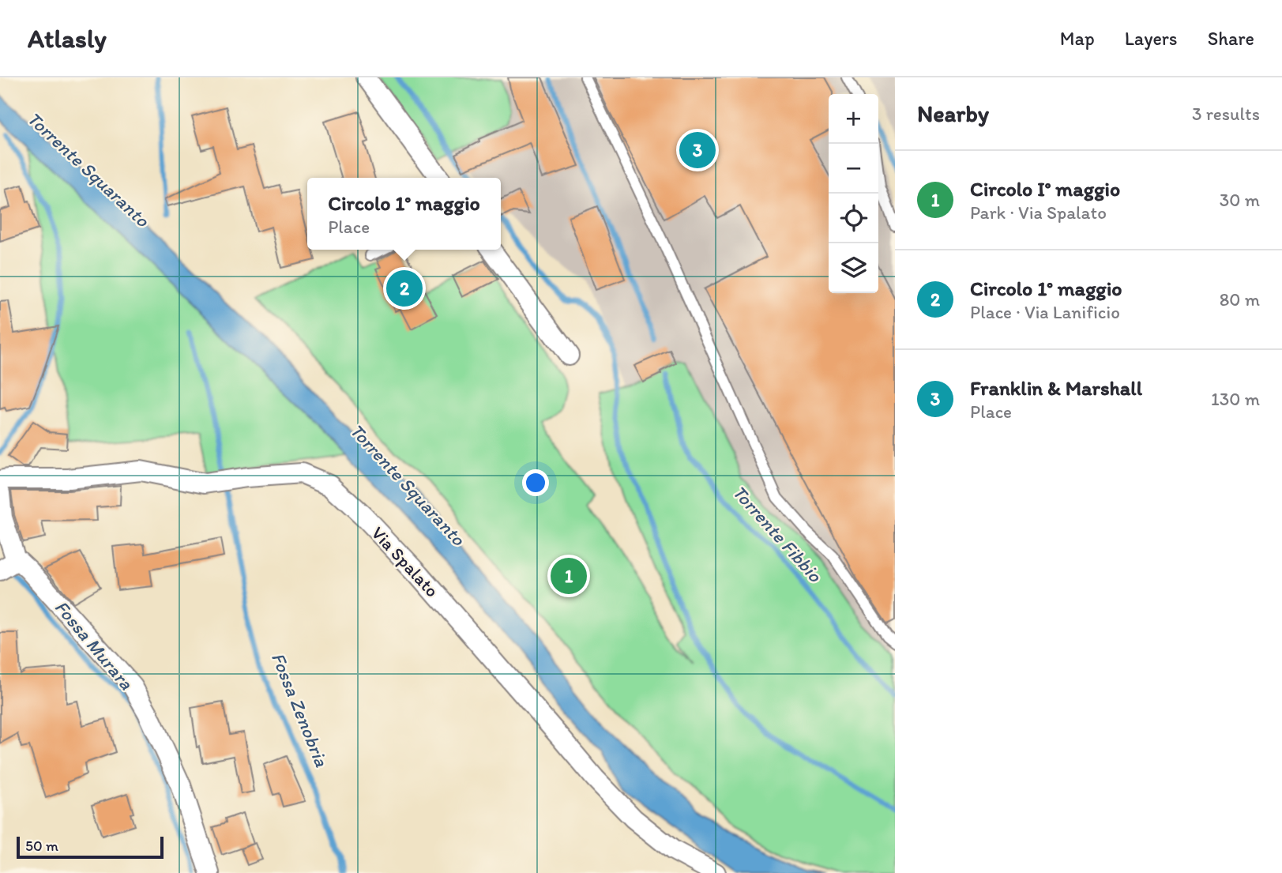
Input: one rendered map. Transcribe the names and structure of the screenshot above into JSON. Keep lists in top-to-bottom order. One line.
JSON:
{"streets":{"street":["Via Spalato"]},"water":["Torrente Squaranto","Torrente Fibbio","Fossa Murara","Fossa Zenobria"],"scale_bar":"50 m","page":{"header":"Atlasly","nav":["Map","Layers","Share"],"heading":["Nearby","3 results"],"map_buttons":["+","−"],"pins":["3","2","1"],"list":[{"mark":"1","name":"Circolo I° maggio","note":"Park · Via Spalato","value":"30 m"},{"mark":"2","name":"Circolo 1° maggio","note":"Place · Via Lanificio","value":"80 m"},{"mark":"3","name":"Franklin & Marshall","note":"Place","value":"130 m"}],"popup":["Circolo 1° maggio","Place"],"scale":"50 m"}}
